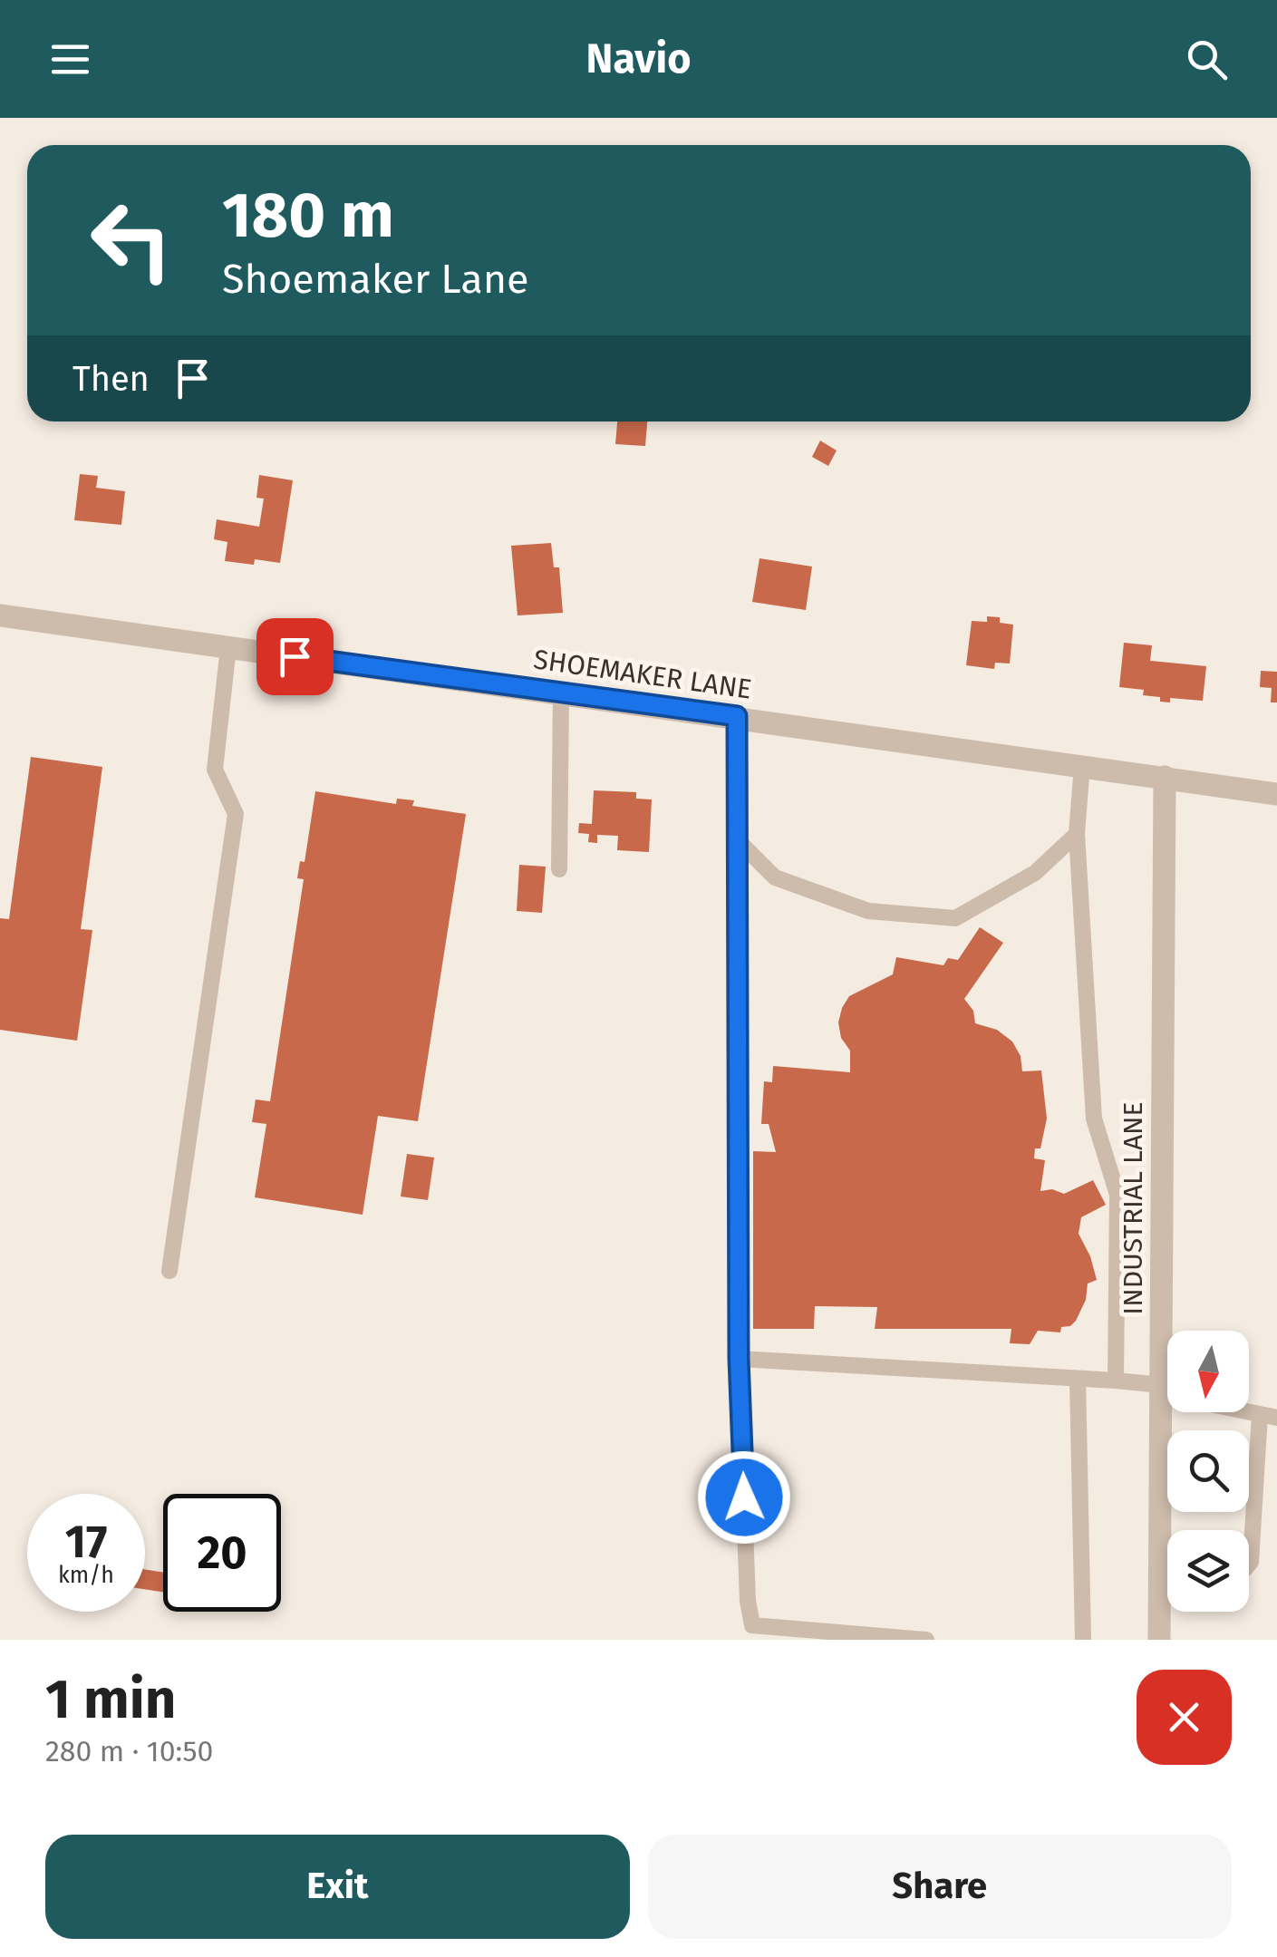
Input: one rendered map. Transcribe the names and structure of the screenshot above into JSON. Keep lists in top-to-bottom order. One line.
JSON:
{"streets":{"street":["SHOEMAKER LANE","INDUSTRIAL LANE"]},"crossings":[["SHOEMAKER LANE","INDUSTRIAL LANE"]],"north":"bottom","page":{"header":"Navio","turn":["180 m","Shoemaker Lane"],"then":"Then","speed":"17 km/h","limit":"20","heading":["1 min","280 m · 10:50"],"buttons":["Exit","Share"]}}
